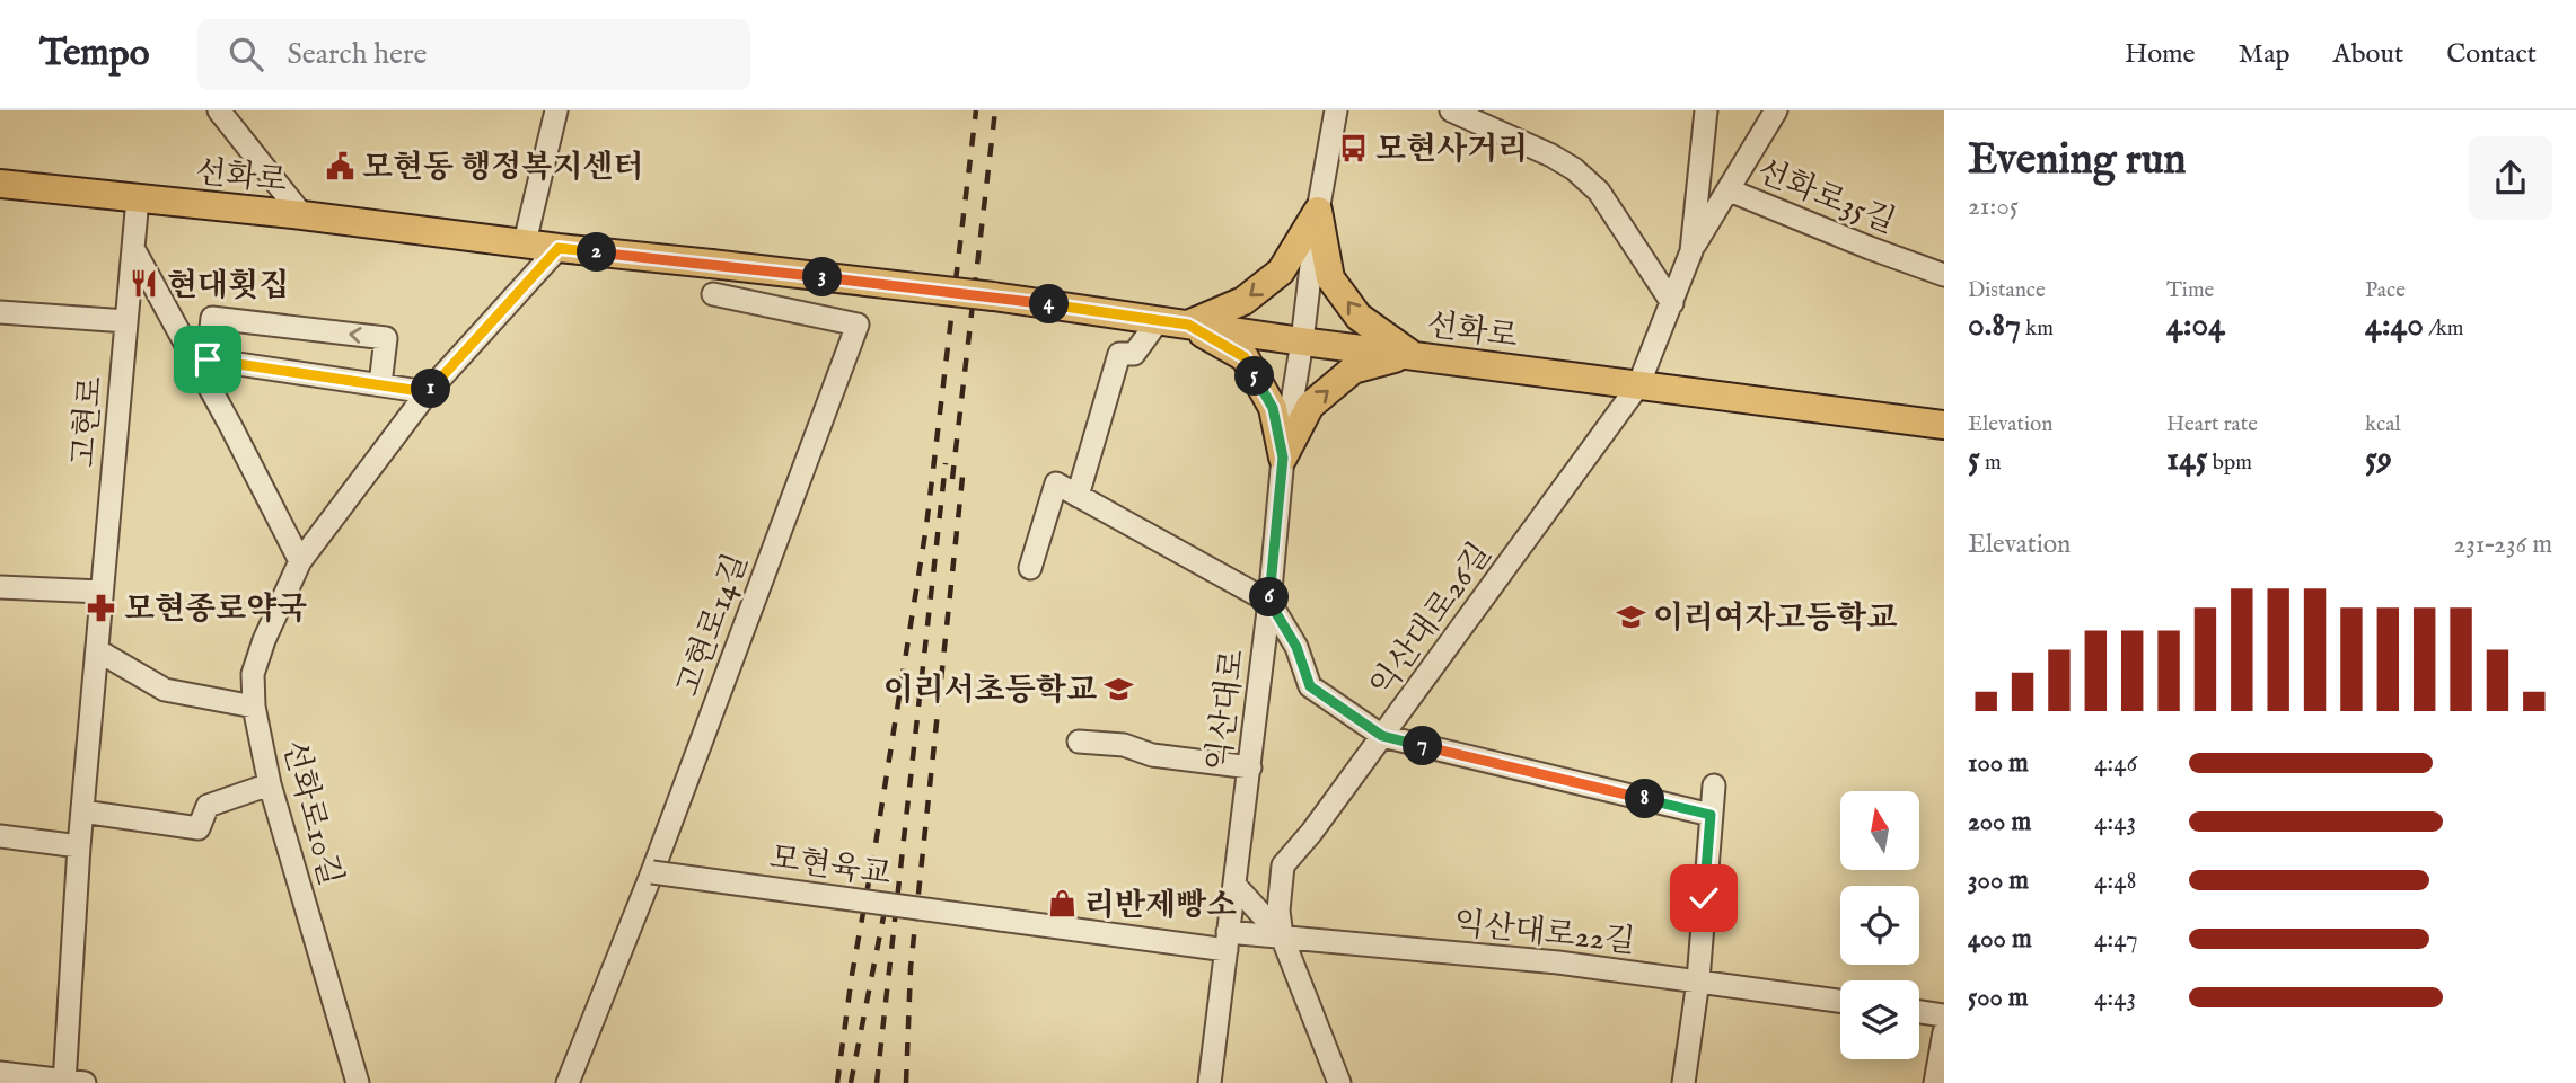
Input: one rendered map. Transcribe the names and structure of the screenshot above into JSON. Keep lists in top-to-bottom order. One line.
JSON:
{"streets":{"main road":["선화로"],"street":["선화로35길","고현로","익산대로26길","고현로14길","익산대로","선화로10길","모현육교","익산대로22길"]},"crossings":[["선화로","고현로"],["선화로","익산대로26길"],["선화로","익산대로"],["선화로","선화로10길"],["익산대로26길","익산대로22길"],["고현로14길","모현육교"],["익산대로","모현육교"],["익산대로","익산대로22길"],["모현육교","익산대로22길"]],"places":{"bus stop":["모현사거리"],"public building":["모현동 행정복지센터"],"restaurant":["현대횟집"],"pharmacy":["모현종로약국"],"school or university":["이리여자고등학교","이리서초등학교"],"shop":["리반제빵소"]},"north":"top","page":{"header":"Tempo","search":"Search here","nav":["Home","Map","About","Contact"],"heading":["Evening run","21:05"],"pins":["2","3","4","5","1","6","7","8"],"stats":[["Distance","0.87 km"],["Time","4:04"],["Pace","4:40 /km"],["Elevation","5 m"],["Heart rate","145 bpm"],["kcal","59"]],"chart":["Elevation","231–236 m"],"list":[{"name":"100 m","note":"4:46"},{"name":"200 m","note":"4:43"},{"name":"300 m","note":"4:48"},{"name":"400 m","note":"4:47"},{"name":"500 m","note":"4:43"}]}}
